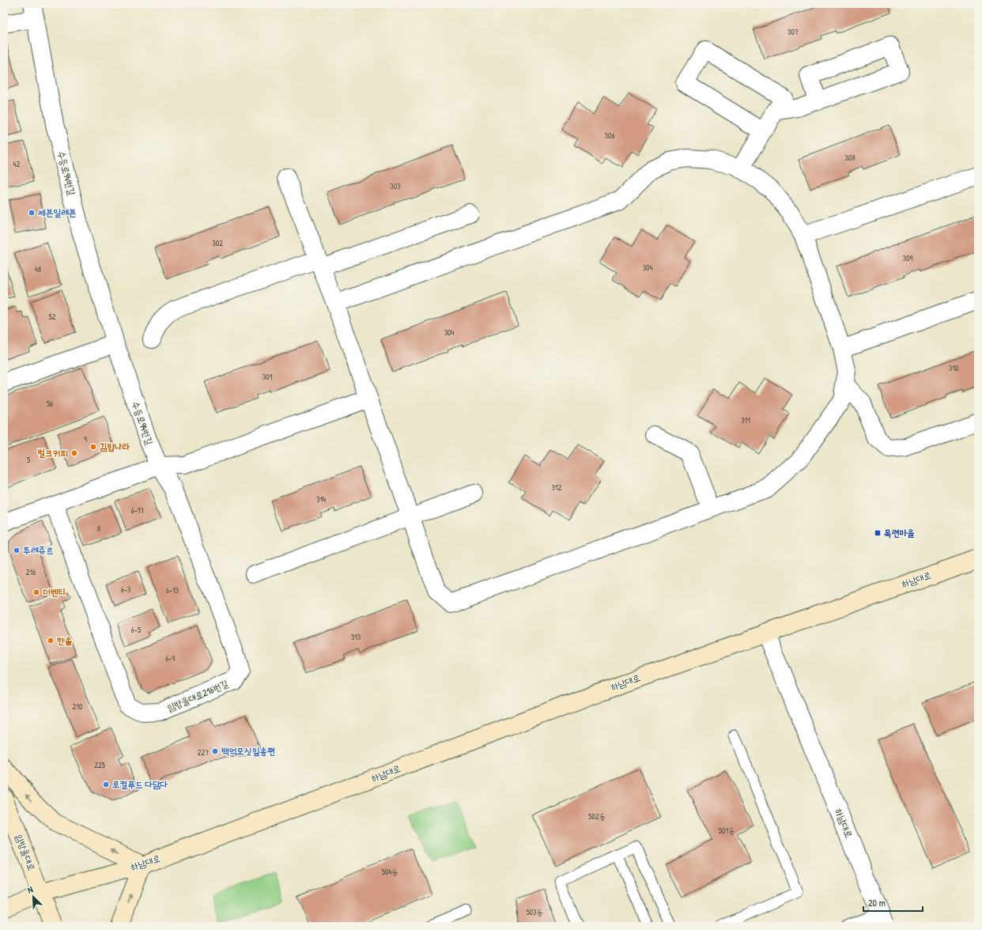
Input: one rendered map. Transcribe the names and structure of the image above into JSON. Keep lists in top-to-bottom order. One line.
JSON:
{"streets":{"main road":["하남대로","임방울대로"],"street":["수등로94번길","임방울대로216번길"]},"crossings":[["수등로94번길","임방울대로216번길"],["하남대로","임방울대로"]],"places":{"other":["세븐일레븐","김밥나라","벌크커피","뚜레쥬르","더벤티","한솥","백억모싯잎송편","로컬푸드 다담다"],"transit":["목련마을"]},"house_numbers":["307","306","308","42","303","302","309","304","48","52","304","310","301","56","311","9","5","312","314","6-17","8","216","6-3","6-13","6-5","313","6-9","210","227","225","502동","501동","504동","503동"],"scale_bar":"20 m","north":"top left"}
